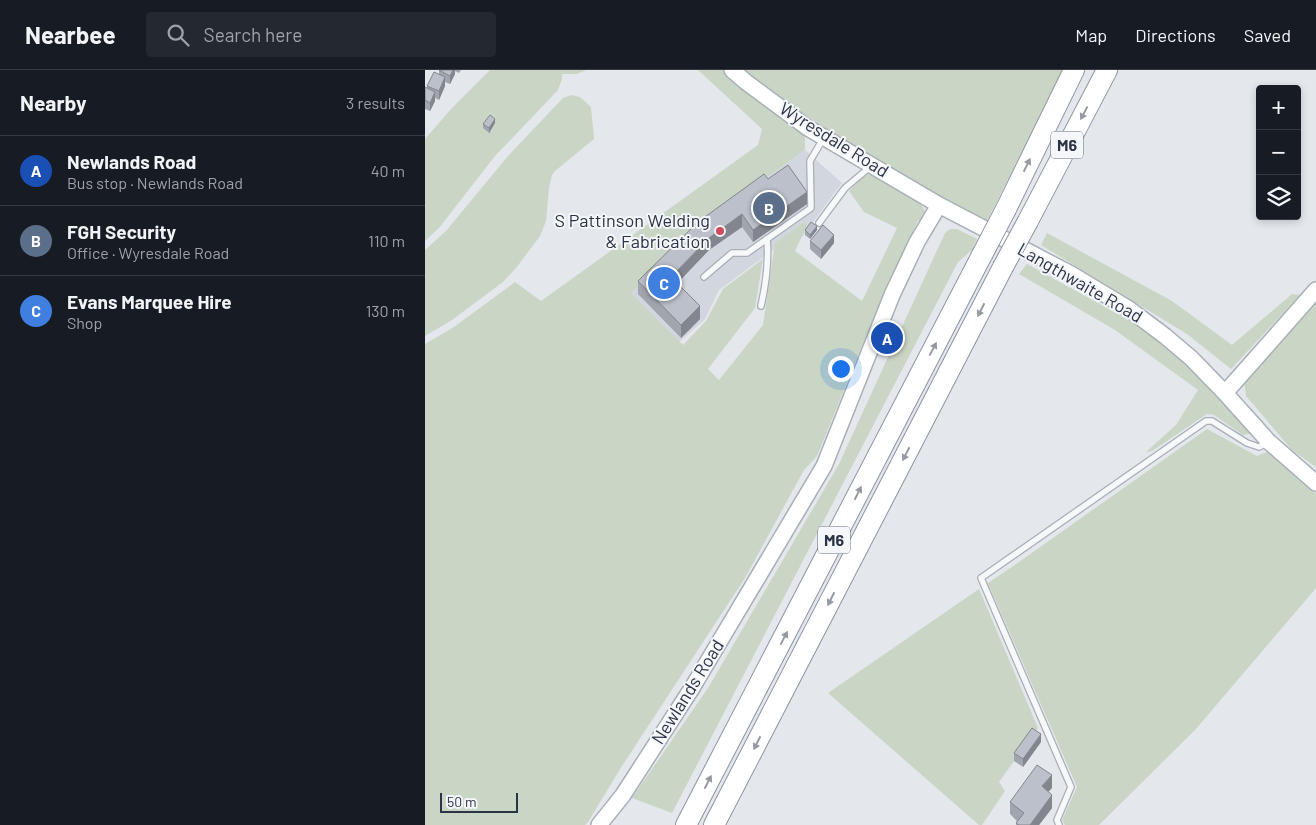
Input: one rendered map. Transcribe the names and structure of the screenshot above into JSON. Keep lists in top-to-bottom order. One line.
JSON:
{"streets":{"highway":["M6"],"street":["Wyresdale Road","Langthwaite Road","Newlands Road"]},"crossings":[["Wyresdale Road","Langthwaite Road"],["Wyresdale Road","Newlands Road"],["Langthwaite Road","Newlands Road"]],"places":["S Pattinson Welding & Fabrication"],"scale_bar":"50 m","page":{"header":"Nearbee","search":"Search here","nav":["Map","Directions","Saved"],"heading":["Nearby","3 results"],"map_buttons":["+","−"],"list":[{"mark":"A","name":"Newlands Road","note":"Bus stop · Newlands Road","value":"40 m"},{"mark":"B","name":"FGH Security","note":"Office · Wyresdale Road","value":"110 m"},{"mark":"C","name":"Evans Marquee Hire","note":"Shop","value":"130 m"}],"pins":["B","C","A"],"scale":"50 m"}}
